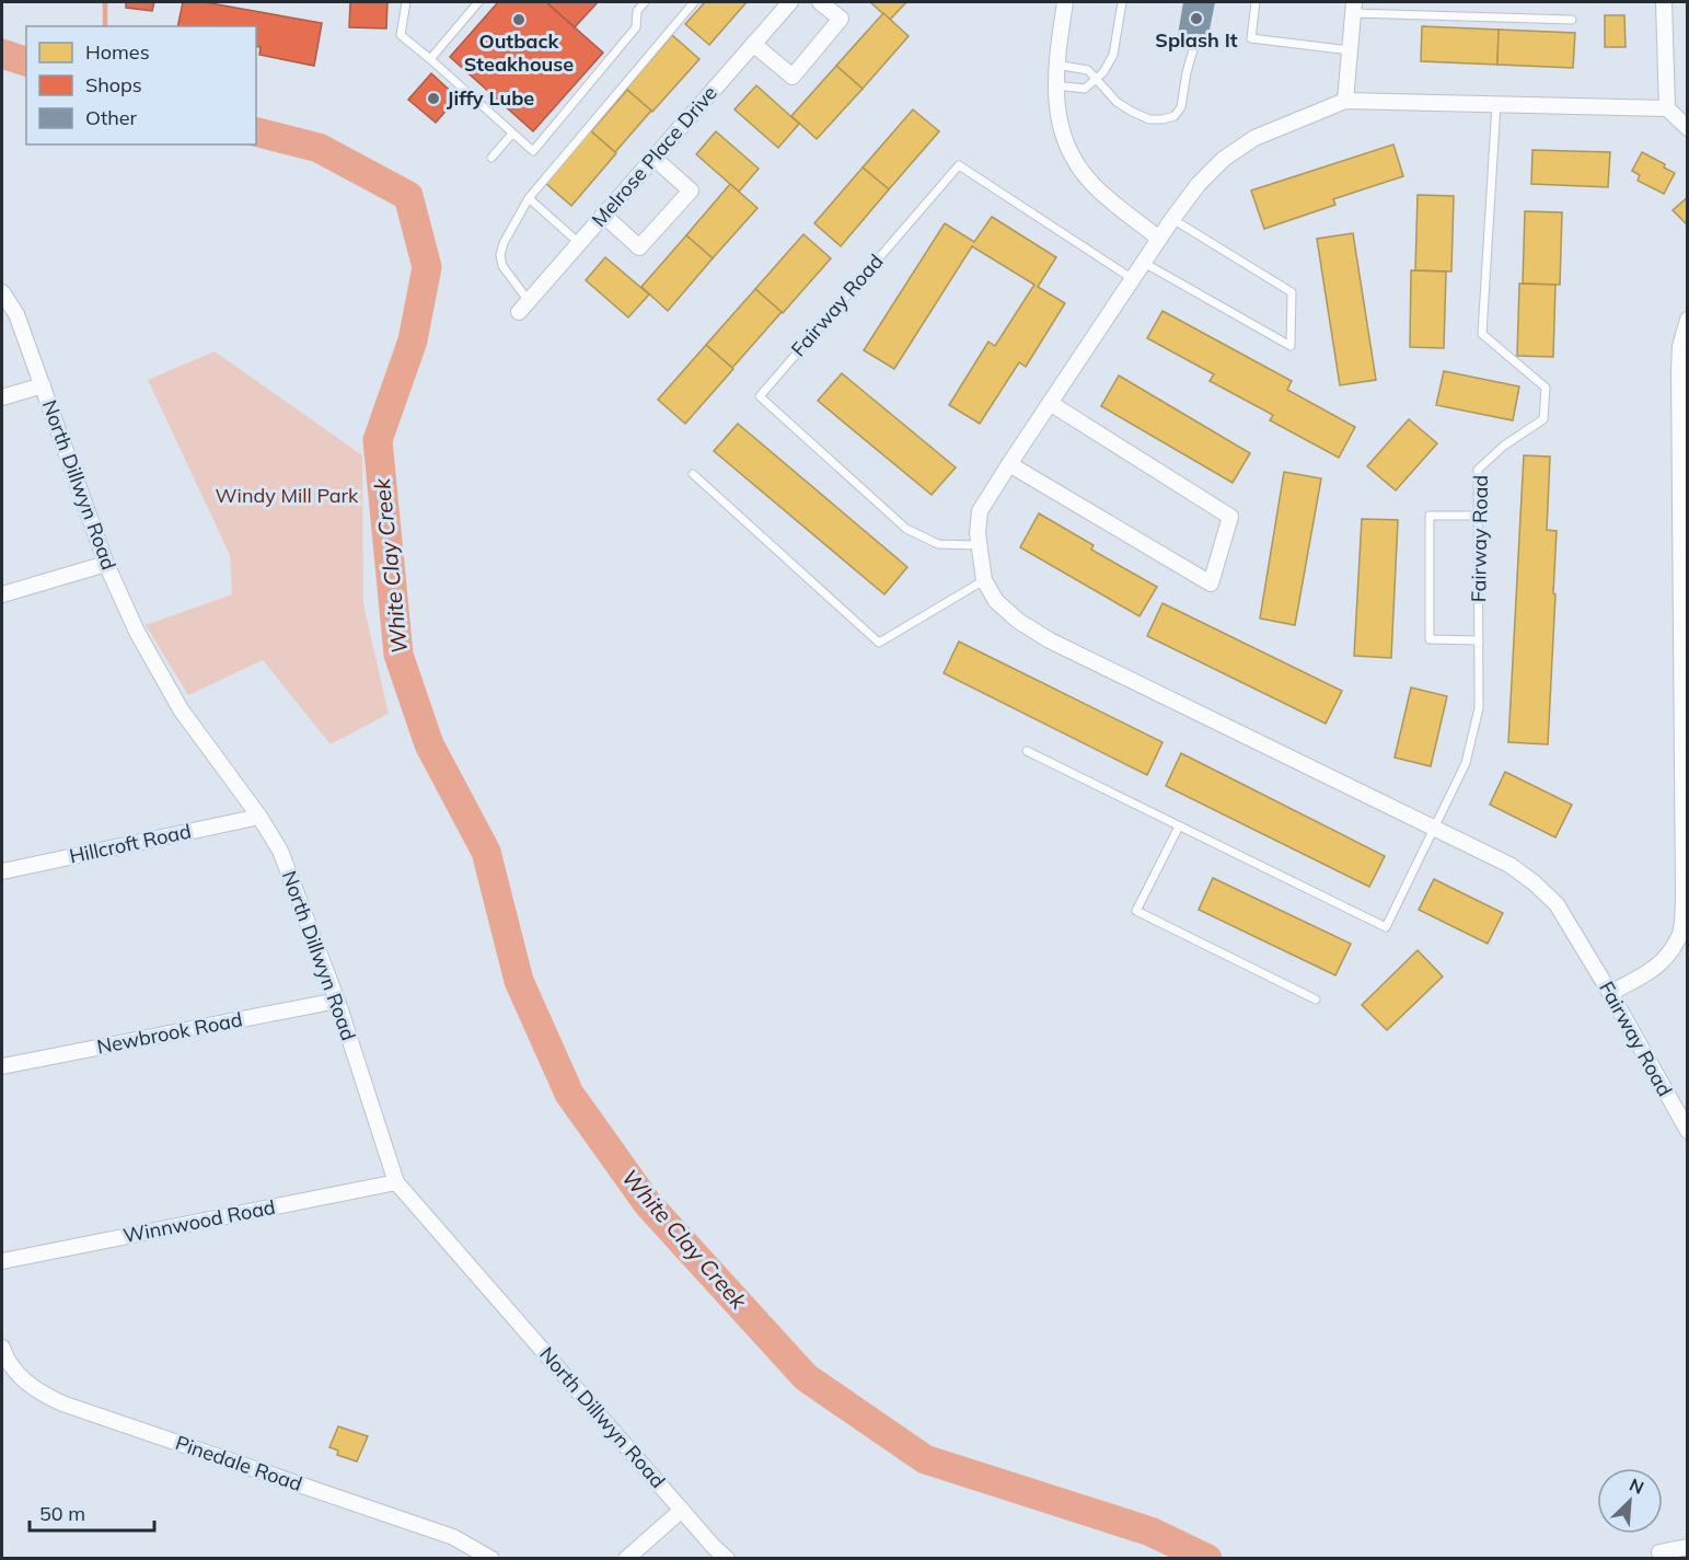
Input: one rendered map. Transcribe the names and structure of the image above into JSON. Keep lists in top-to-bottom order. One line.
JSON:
{"streets":{"street":["Melrose Place Drive","Fairway Road","North Dillwyn Road","Hillcroft Road","Newbrook Road","Winnwood Road","Pinedale Road"]},"crossings":[["North Dillwyn Road","Hillcroft Road"],["North Dillwyn Road","Newbrook Road"],["North Dillwyn Road","Winnwood Road"]],"water":["White Clay Creek"],"parks":["Windy Mill Park"],"places":["Splash It","Outback Steakhouse","Jiffy Lube"],"legend":["Homes","Shops","Other"],"scale_bar":"50 m","north":"top right"}
